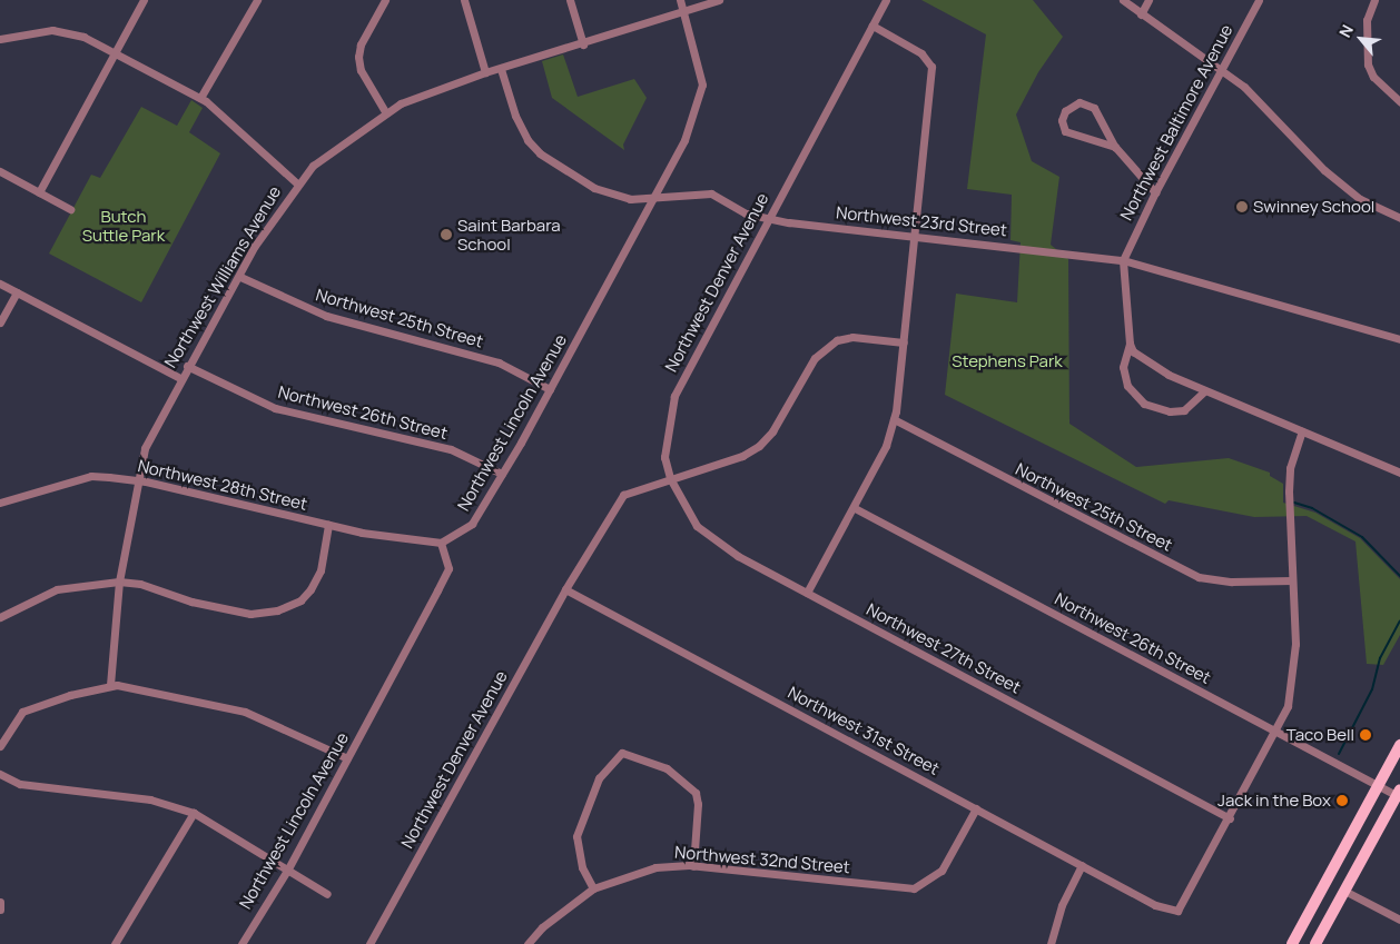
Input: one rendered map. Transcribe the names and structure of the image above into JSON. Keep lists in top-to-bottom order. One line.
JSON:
{"streets":{"street":["Northwest Baltimore Avenue","Northwest 23rd Street","Northwest Williams Avenue","Northwest Denver Avenue","Northwest 25th Street","Northwest 26th Street","Northwest Lincoln Avenue","Northwest 28th Street","Northwest 27th Street","Northwest 31st Street","Northwest 32nd Street"]},"crossings":[["Northwest Baltimore Avenue","Northwest 23rd Street"],["Northwest 23rd Street","Northwest Williams Avenue"],["Northwest 23rd Street","Northwest Denver Avenue"],["Northwest 23rd Street","Northwest Lincoln Avenue"],["Northwest Williams Avenue","Northwest 25th Street"],["Northwest Williams Avenue","Northwest 26th Street"],["Northwest Williams Avenue","Northwest Lincoln Avenue"],["Northwest Williams Avenue","Northwest 28th Street"],["Northwest Denver Avenue","Northwest 27th Street"],["Northwest Denver Avenue","Northwest 31st Street"],["Northwest 25th Street","Northwest Lincoln Avenue"],["Northwest 26th Street","Northwest Lincoln Avenue"],["Northwest Lincoln Avenue","Northwest 28th Street"],["Northwest 27th Street","Northwest 31st Street"],["Northwest 31st Street","Northwest 32nd Street"]],"parks":["Butch Suttle Park","Stephens Park"],"places":["Swinney School","Saint Barbara School","Taco Bell","Jack in the Box"],"north":"top left"}
